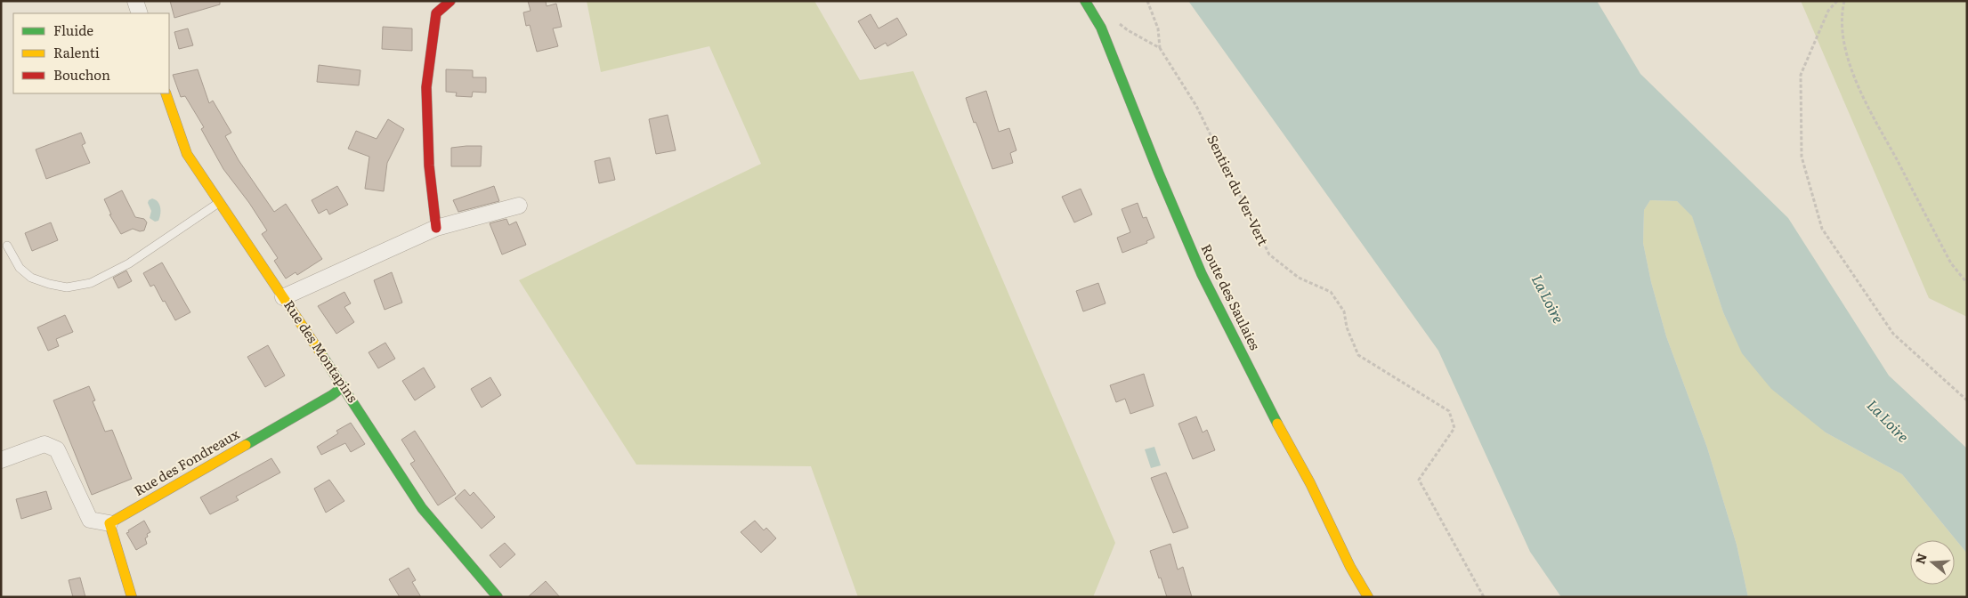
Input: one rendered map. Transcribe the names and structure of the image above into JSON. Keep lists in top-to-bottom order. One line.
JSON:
{"streets":{"street":["Route des Saulaies","Rue des Montapins","Rue des Fondreaux"],"path":["Sentier du Ver-Vert"]},"crossings":[["Rue des Montapins","Rue des Fondreaux"]],"water":["La Loire"],"legend":["Fluide","Ralenti","Bouchon"],"north":"left"}
